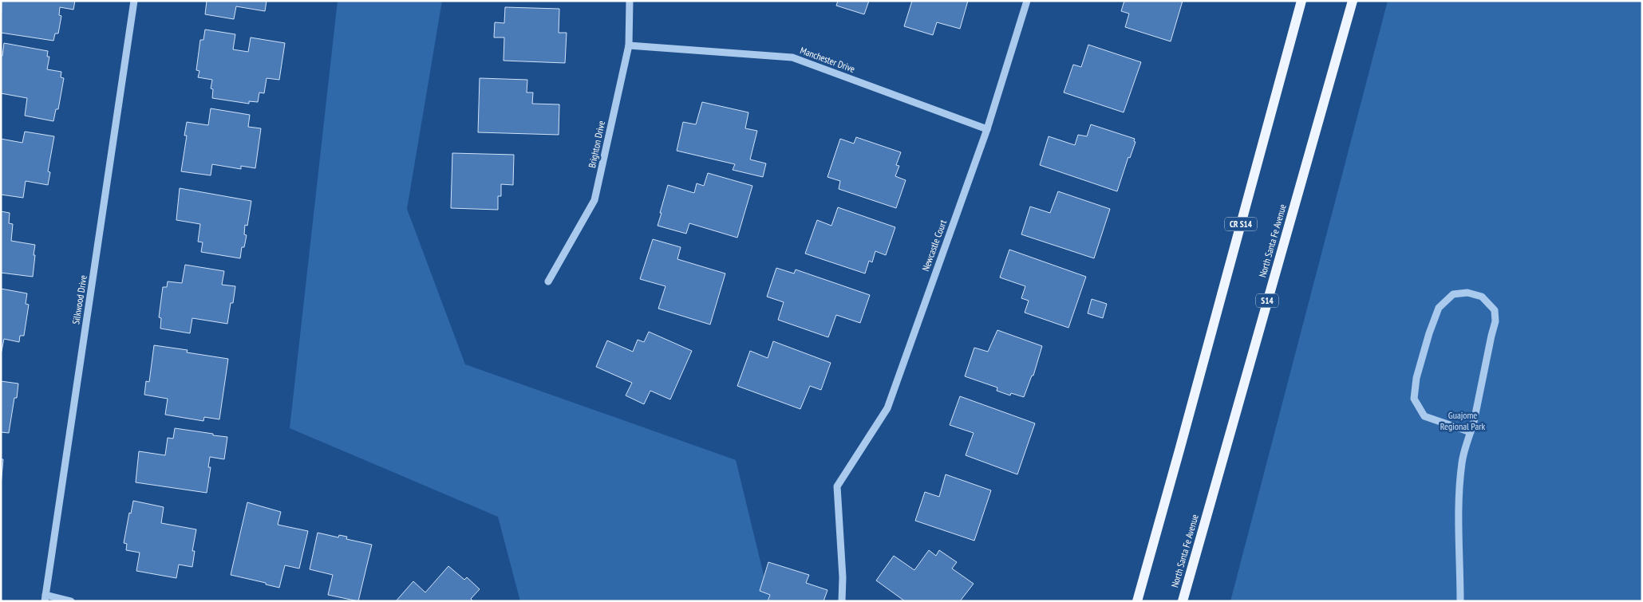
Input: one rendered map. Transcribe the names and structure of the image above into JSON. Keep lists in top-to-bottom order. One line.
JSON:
{"streets":{"main road":["CR S14","North Santa Fe Avenue","S14"],"street":["Manchester Drive","Brighton Drive","Newcastle Court","Silkwood Drive"]},"crossings":[["Manchester Drive","Brighton Drive"],["Manchester Drive","Newcastle Court"]],"parks":["Guajome Regional Park"]}
